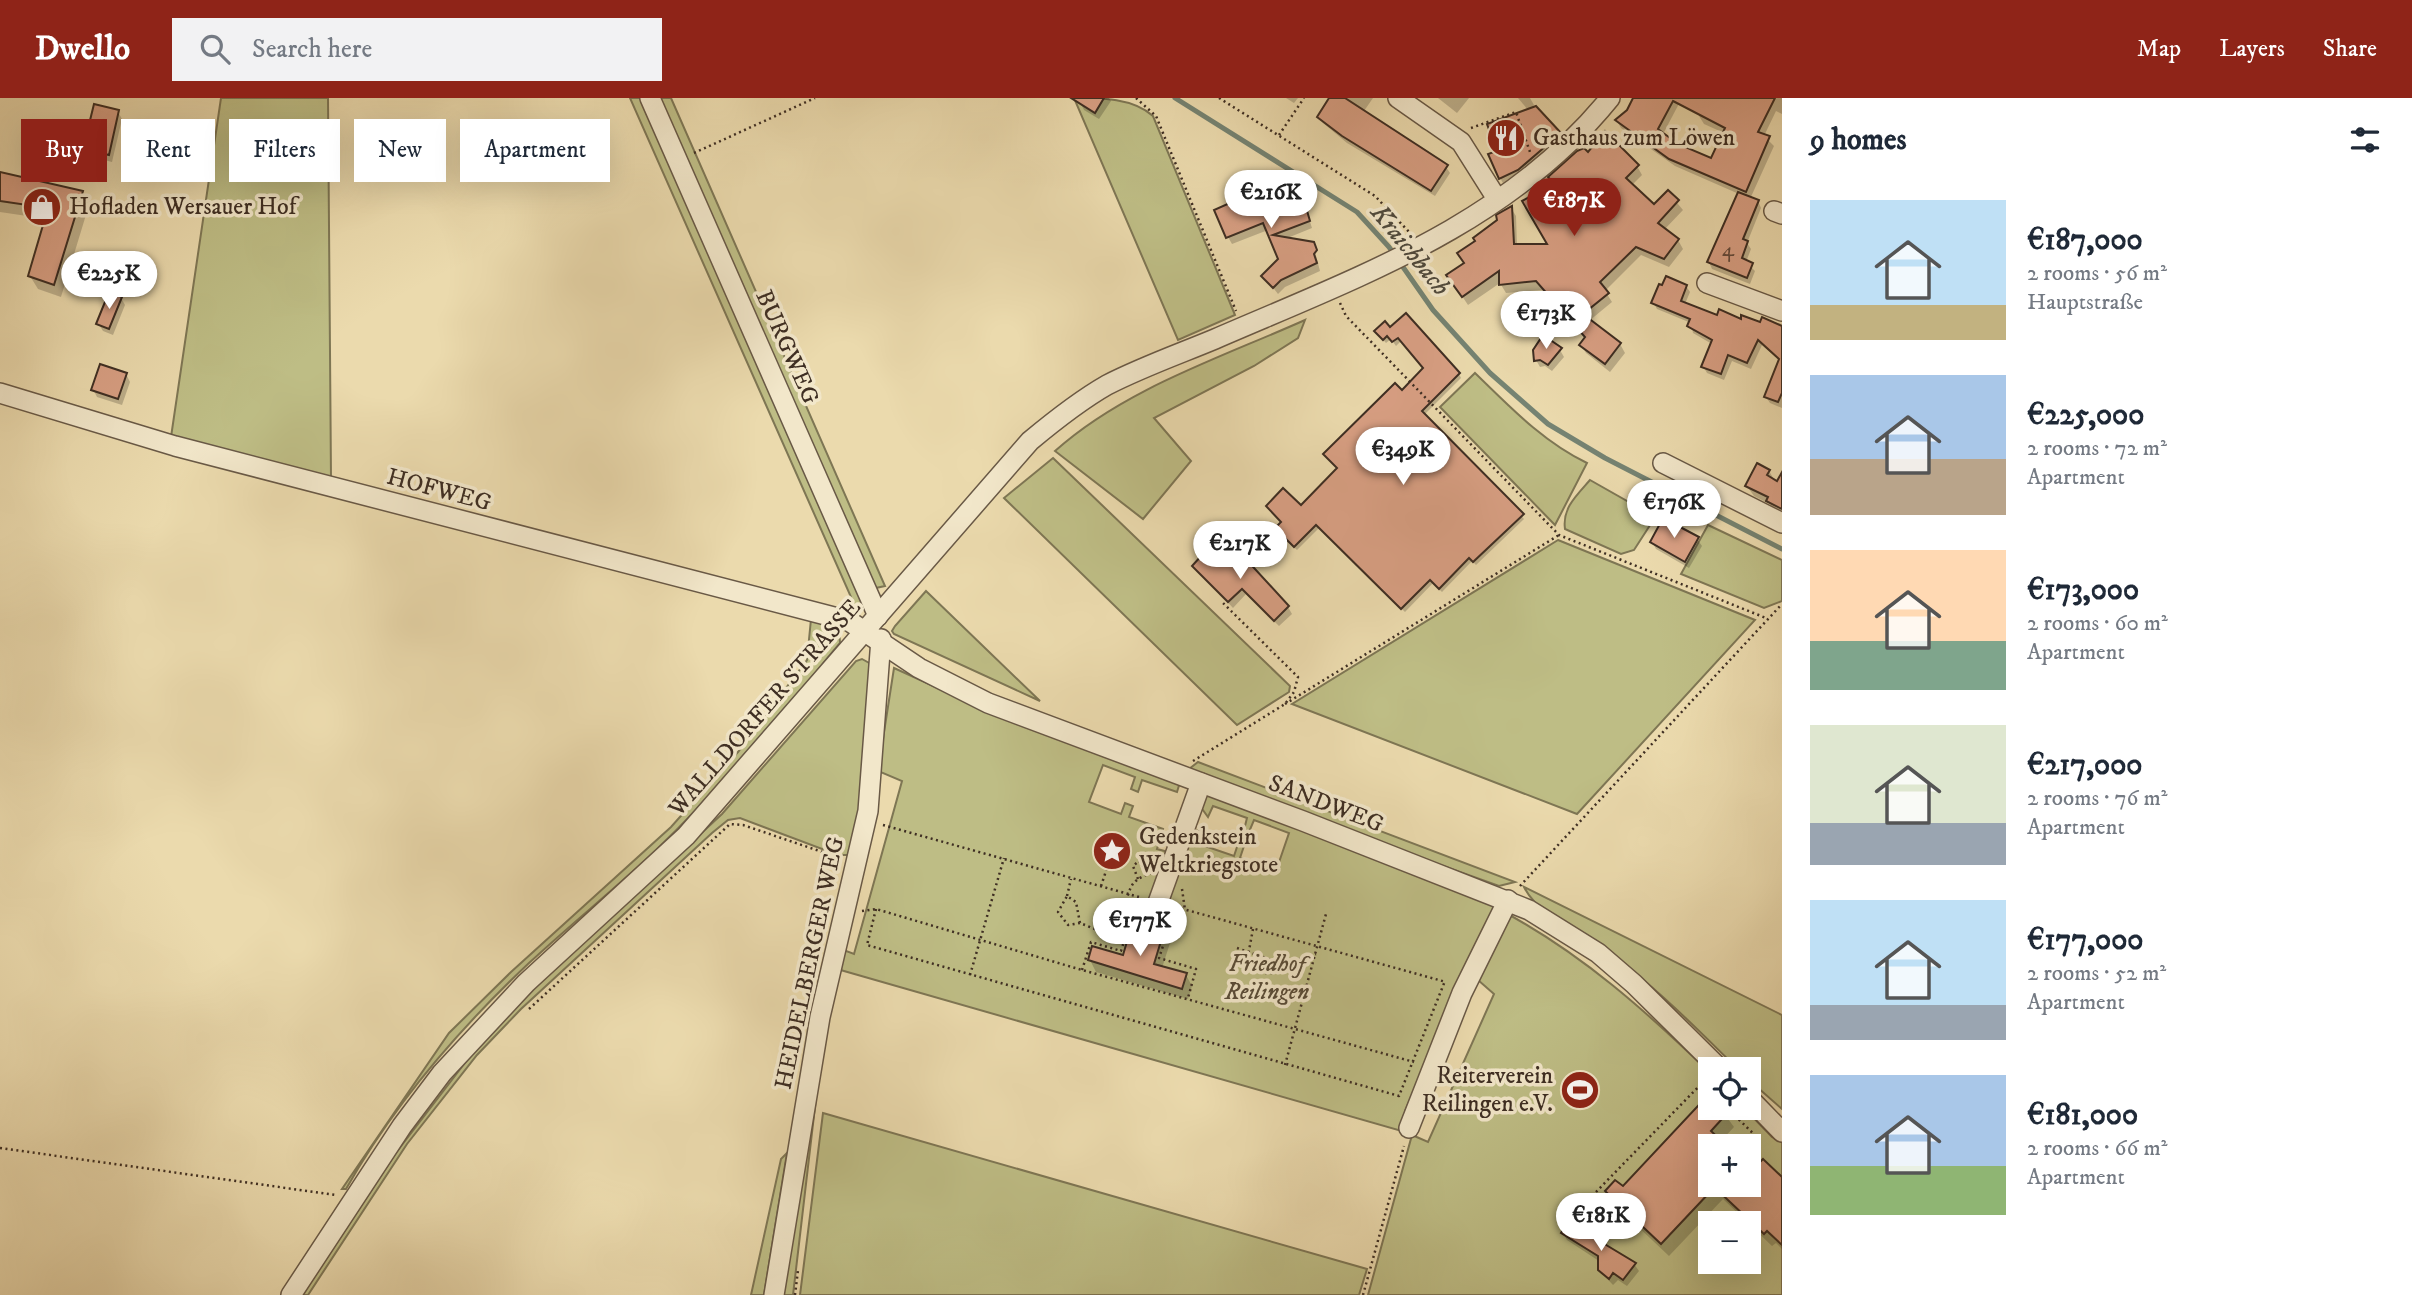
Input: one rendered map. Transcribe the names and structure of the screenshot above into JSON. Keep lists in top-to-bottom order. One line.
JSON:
{"streets":{"street":["BURGWEG","HOFWEG","WALLDORFER STRASSE","SANDWEG","HEIDELBERGER WEG"]},"crossings":[["BURGWEG","HOFWEG"],["BURGWEG","WALLDORFER STRASSE"],["BURGWEG","SANDWEG"],["BURGWEG","HEIDELBERGER WEG"],["HOFWEG","WALLDORFER STRASSE"],["HOFWEG","SANDWEG"],["HOFWEG","HEIDELBERGER WEG"],["WALLDORFER STRASSE","SANDWEG"],["WALLDORFER STRASSE","HEIDELBERGER WEG"],["SANDWEG","HEIDELBERGER WEG"]],"water":["Kraichbach"],"parks":["Friedhof Reilingen"],"places":{"restaurant":["Gasthaus zum Löwen"],"shop":["Hofladen Wersauer Hof"],"place":["Gedenkstein Weltkriegstote"],"sports":["Reiterverein Reilingen e.V."]},"house_numbers":["4"],"page":{"header":"Dwello","search":"Search here","nav":["Map","Layers","Share"],"heading":"9 homes","chip":["Buy","Rent","Filters","New","Apartment"],"price":["€216K","€187K","€225K","€173K","€349K","€176K","€217K","€177K","€181K"],"list":[{"name":"€187,000","note":"2 rooms · 56 m² · Hauptstraße"},{"name":"€225,000","note":"2 rooms · 72 m² · Apartment"},{"name":"€173,000","note":"2 rooms · 60 m² · Apartment"},{"name":"€217,000","note":"2 rooms · 76 m² · Apartment"},{"name":"€177,000","note":"2 rooms · 52 m² · Apartment"},{"name":"€181,000","note":"2 rooms · 66 m² · Apartment"}],"map_buttons":["+","−"]}}
